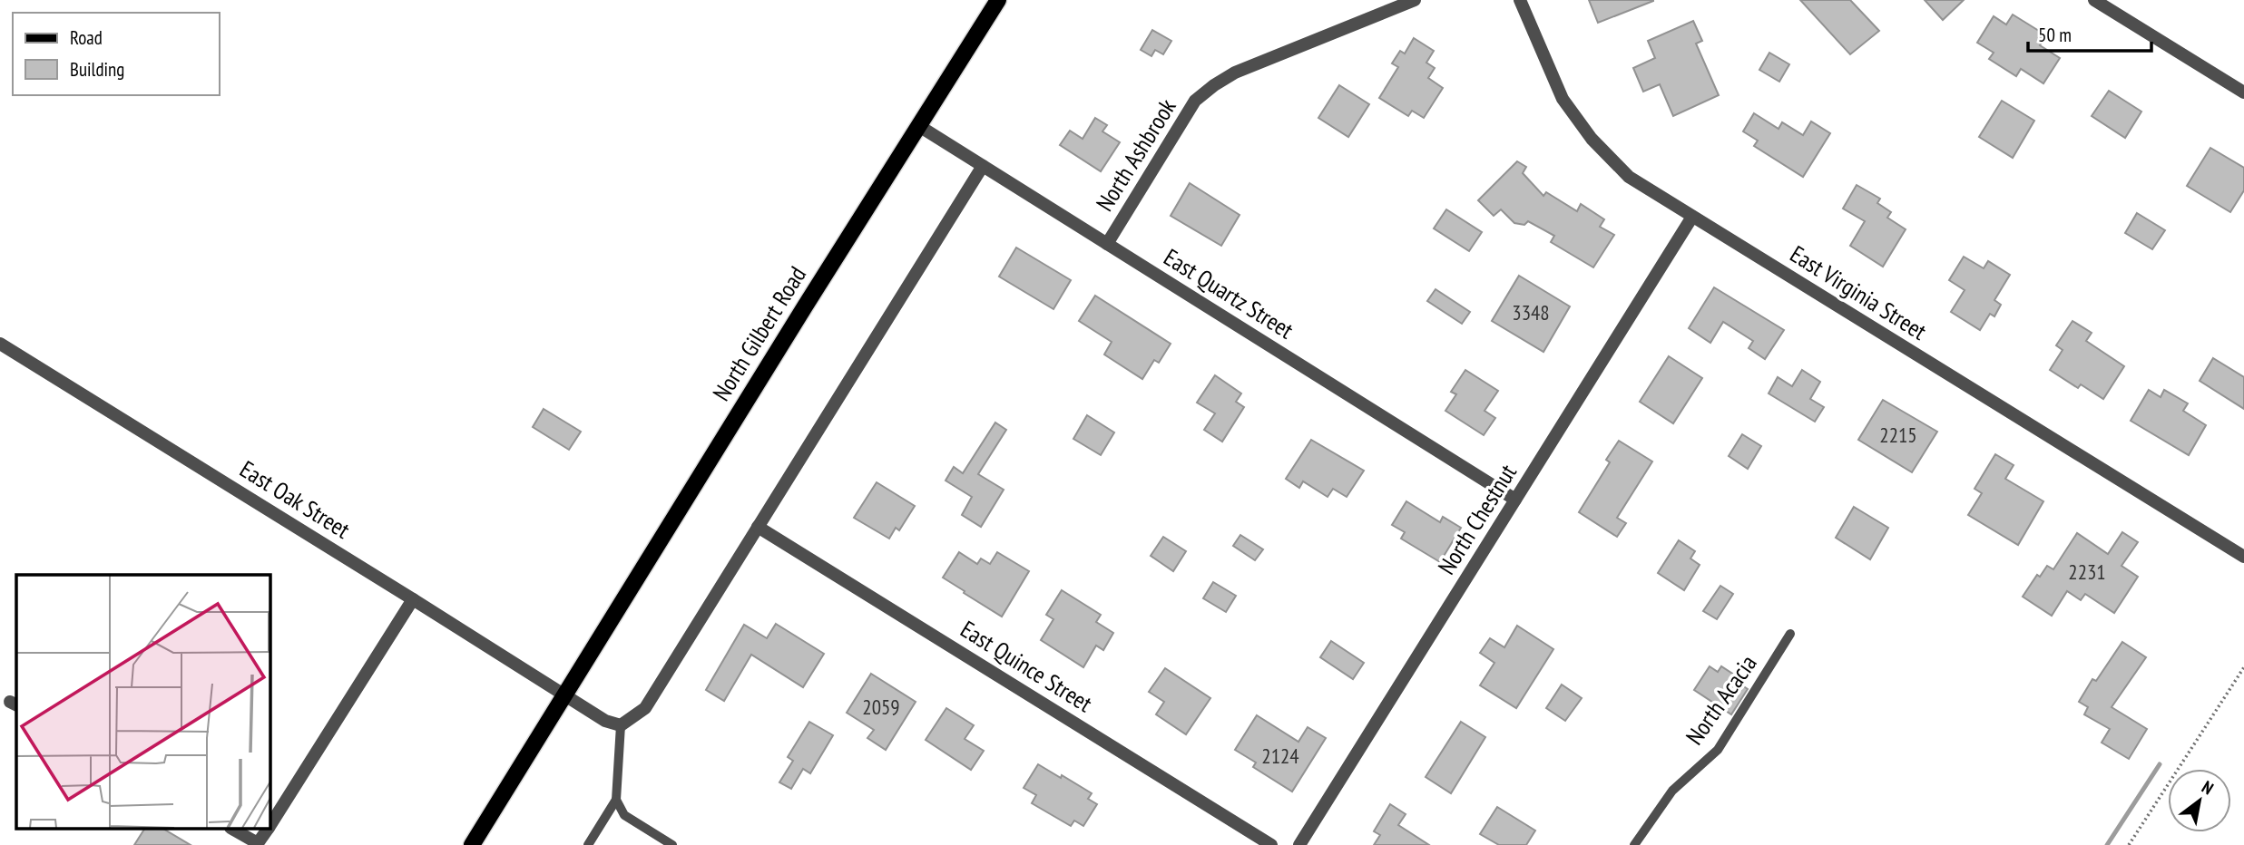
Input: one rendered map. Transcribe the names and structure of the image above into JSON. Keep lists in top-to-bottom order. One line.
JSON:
{"streets":{"main road":["North Gilbert Road"],"street":["North Ashbrook","East Virginia Street","East Quartz Street","East Oak Street","North Chestnut","East Quince Street"],"lane":["North Acacia"]},"crossings":[["North Ashbrook","East Quartz Street"],["East Virginia Street","North Chestnut"],["East Quartz Street","North Gilbert Road"],["East Quartz Street","North Chestnut"],["North Gilbert Road","East Oak Street"]],"house_numbers":["3348","2215","2231","2059","2124"],"legend":["Road","Building"],"scale_bar":"50 m","north":"top right"}
